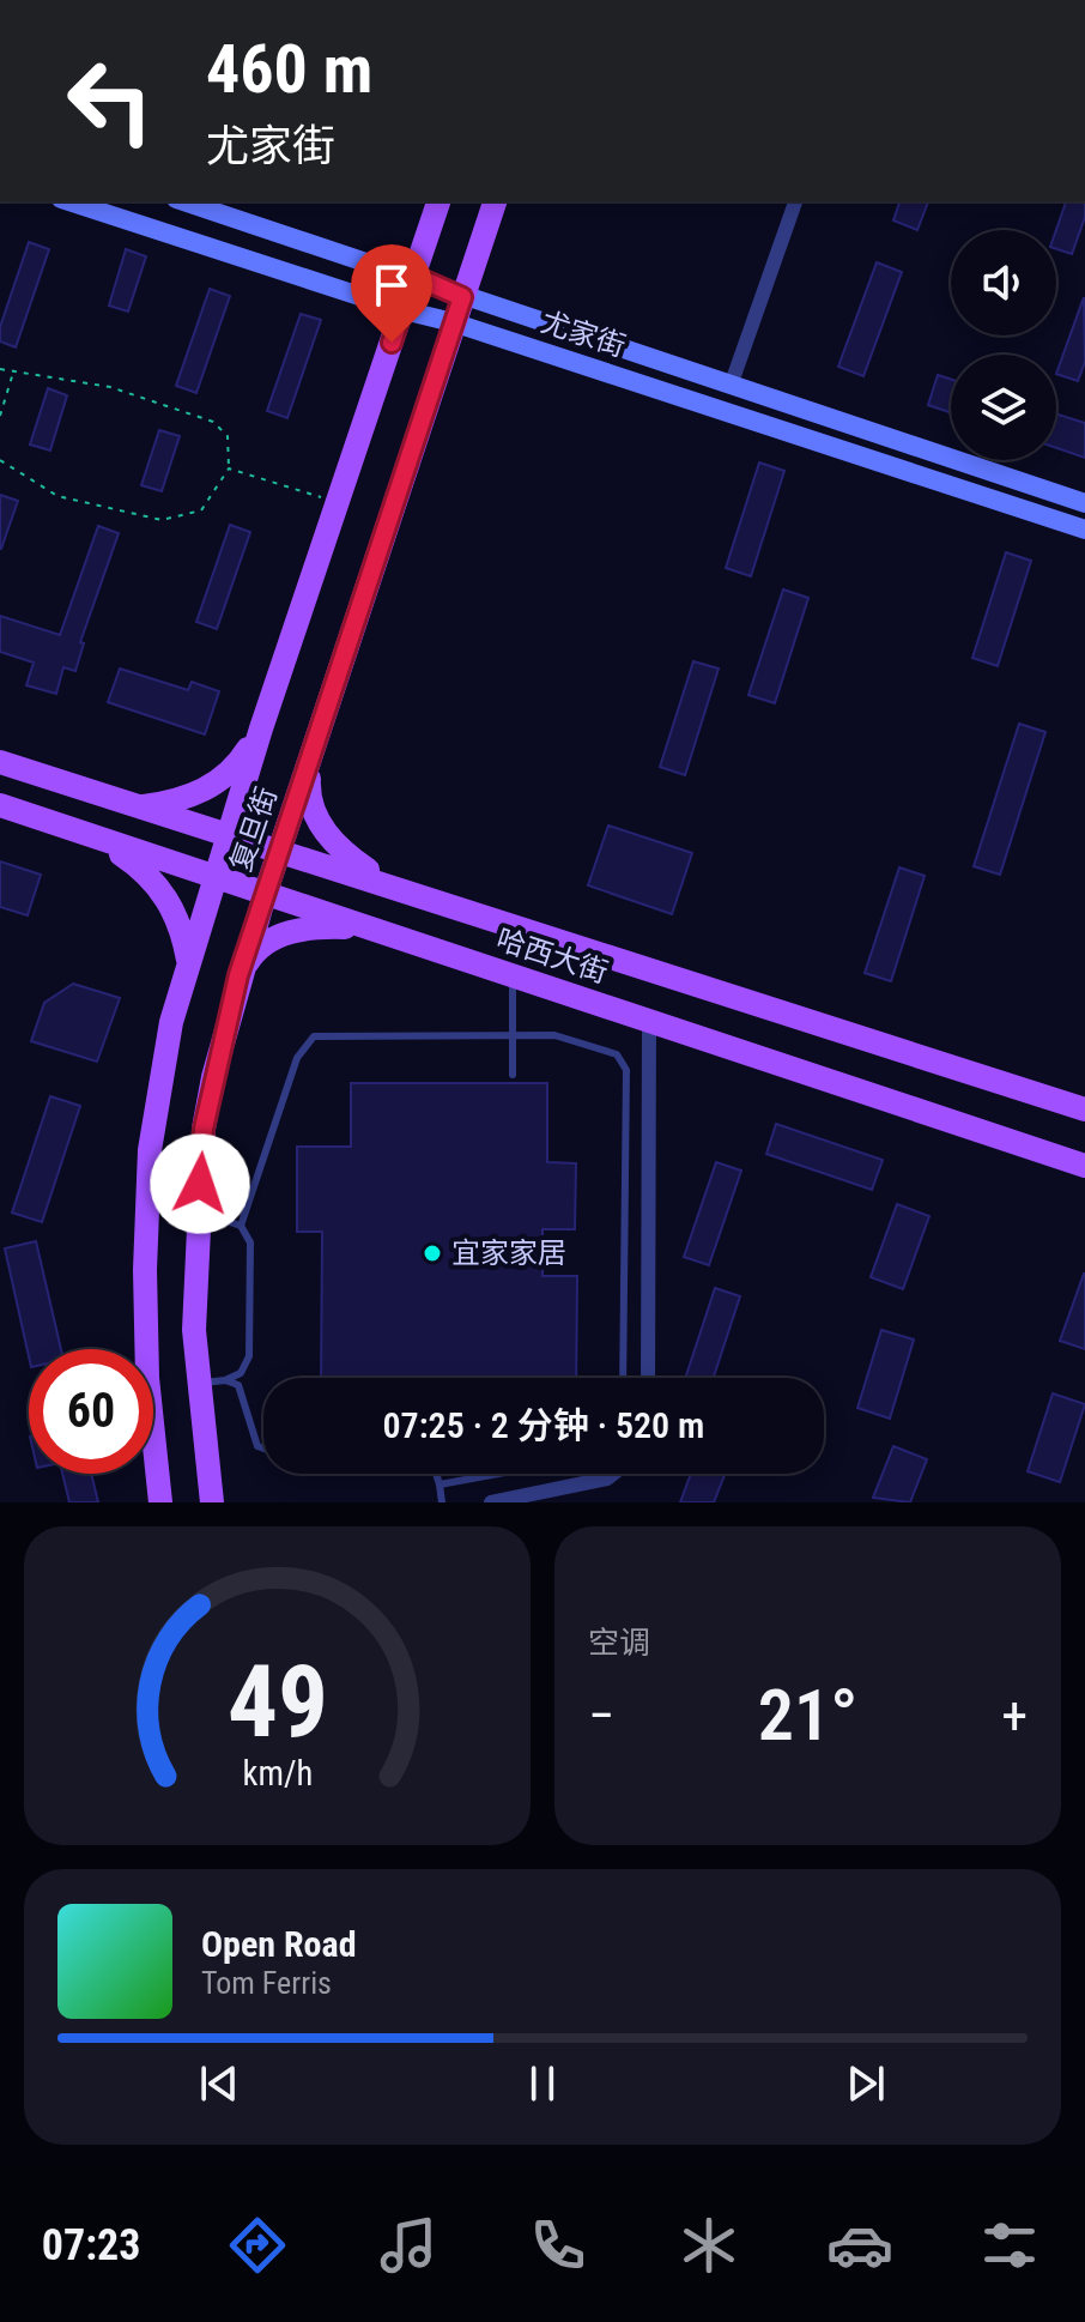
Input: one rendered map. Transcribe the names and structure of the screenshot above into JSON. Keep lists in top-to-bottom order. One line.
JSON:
{"streets":{"main road":["尤家街","复旦街","哈西大街"]},"crossings":[["尤家街","复旦街"],["复旦街","哈西大街"]],"places":["宜家家居"],"page":{"turn":["460 m","尤家街"],"limit":"60","trip":"07:25 · 2 分钟 · 520 m","tile":"空调","heat":["−","21°","+"],"song":["Open Road","Tom Ferris"],"tabs":"07:23","gauge":["49","km/h"]}}
